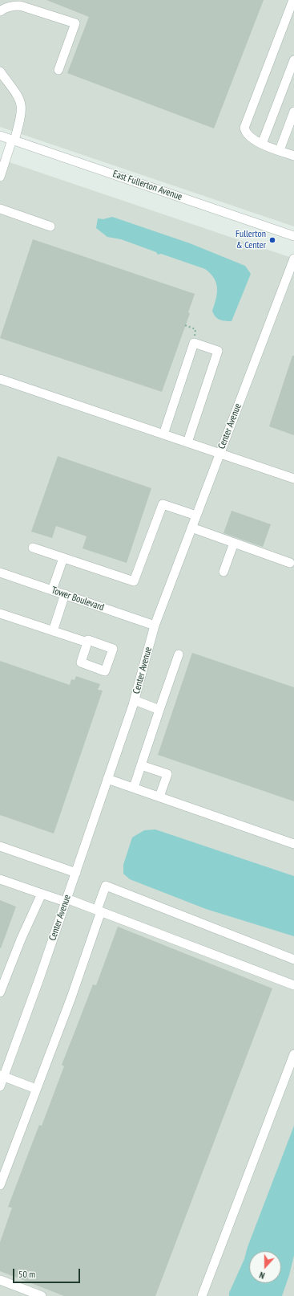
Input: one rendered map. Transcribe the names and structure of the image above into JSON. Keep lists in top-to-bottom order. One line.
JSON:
{"streets":{"street":["East Fullerton Avenue","Center Avenue","Tower Boulevard"]},"crossings":[["Center Avenue","Tower Boulevard"]],"places":["Fullerton & Center"],"scale_bar":"50 m","north":"bottom"}
